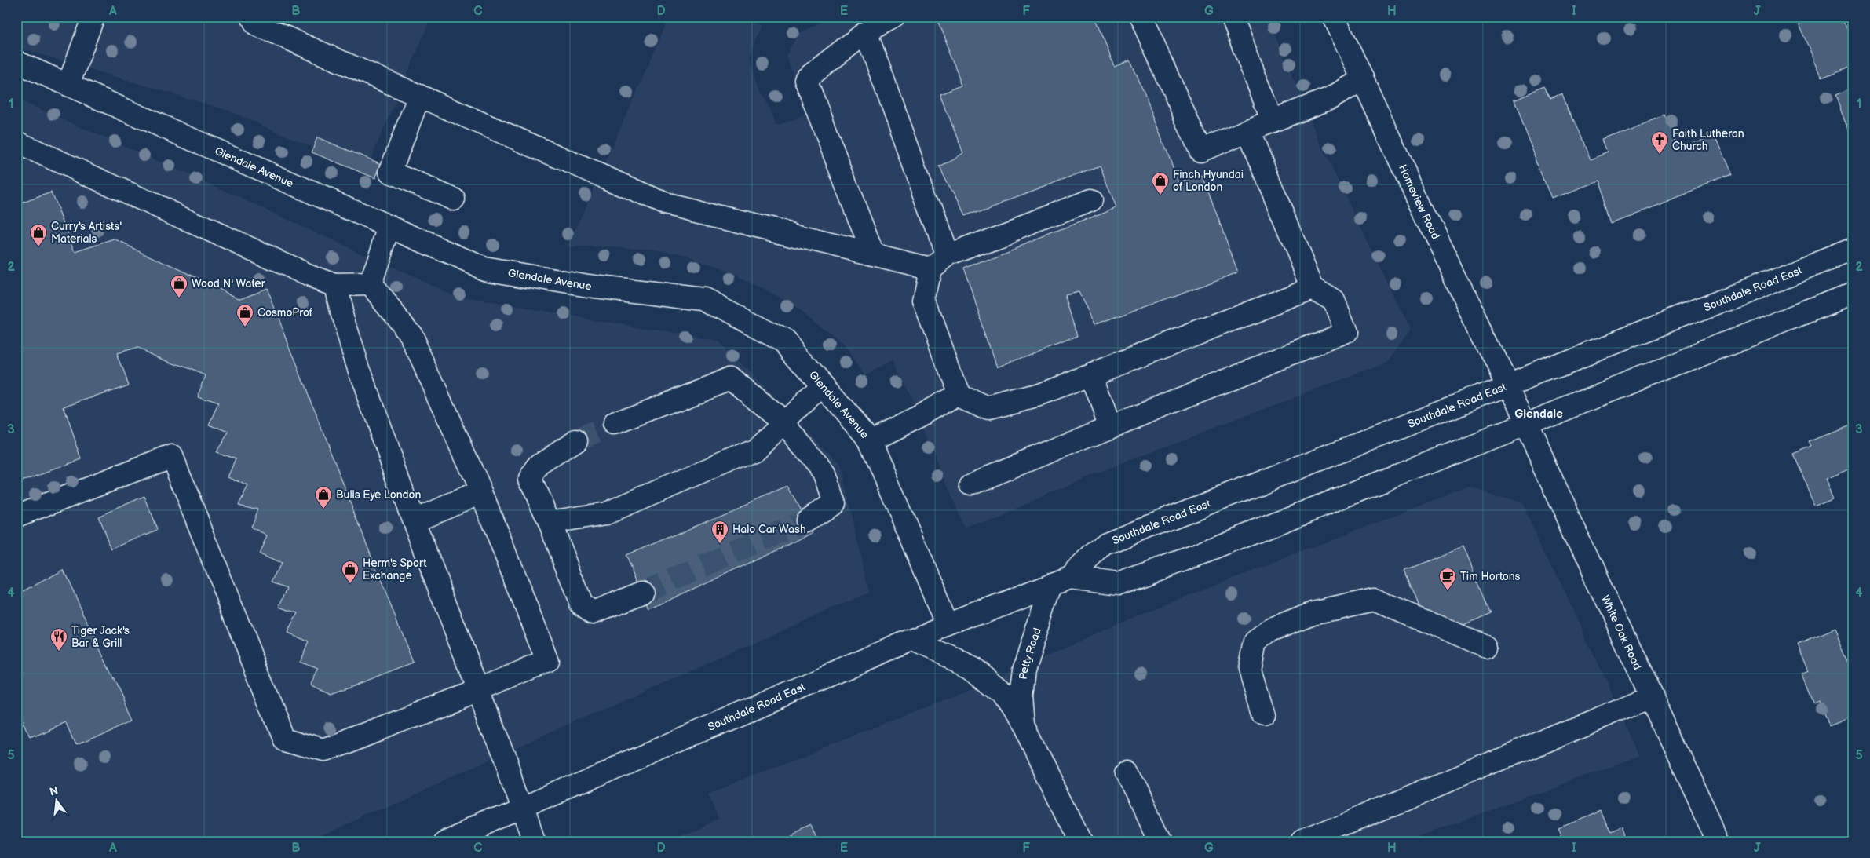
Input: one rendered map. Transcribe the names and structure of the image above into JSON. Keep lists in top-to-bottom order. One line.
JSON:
{"streets":{"street":["Glendale Avenue","Homeview Road","Southdale Road East","White Oak Road","Petty Road"]},"crossings":[["Glendale Avenue","Southdale Road East"],["Homeview Road","Southdale Road East"],["Homeview Road","White Oak Road"],["Southdale Road East","White Oak Road"],["Southdale Road East","Petty Road"]],"districts":["Glendale"],"places":{"church":["Faith Lutheran Church"],"shop":["Finch Hyundai of London","Curry's Artists' Materials","Wood N' Water","CosmoProf","Bulls Eye London","Herm's Sport Exchange"],"building":["Halo Car Wash"],"cafe":["Tim Hortons"],"restaurant":["Tiger Jack's Bar & Grill"]},"north":"top","grid":{"columns":["A","B","C","D","E","F","G","H","I","J"],"rows":["1","2","3","4","5"]}}
